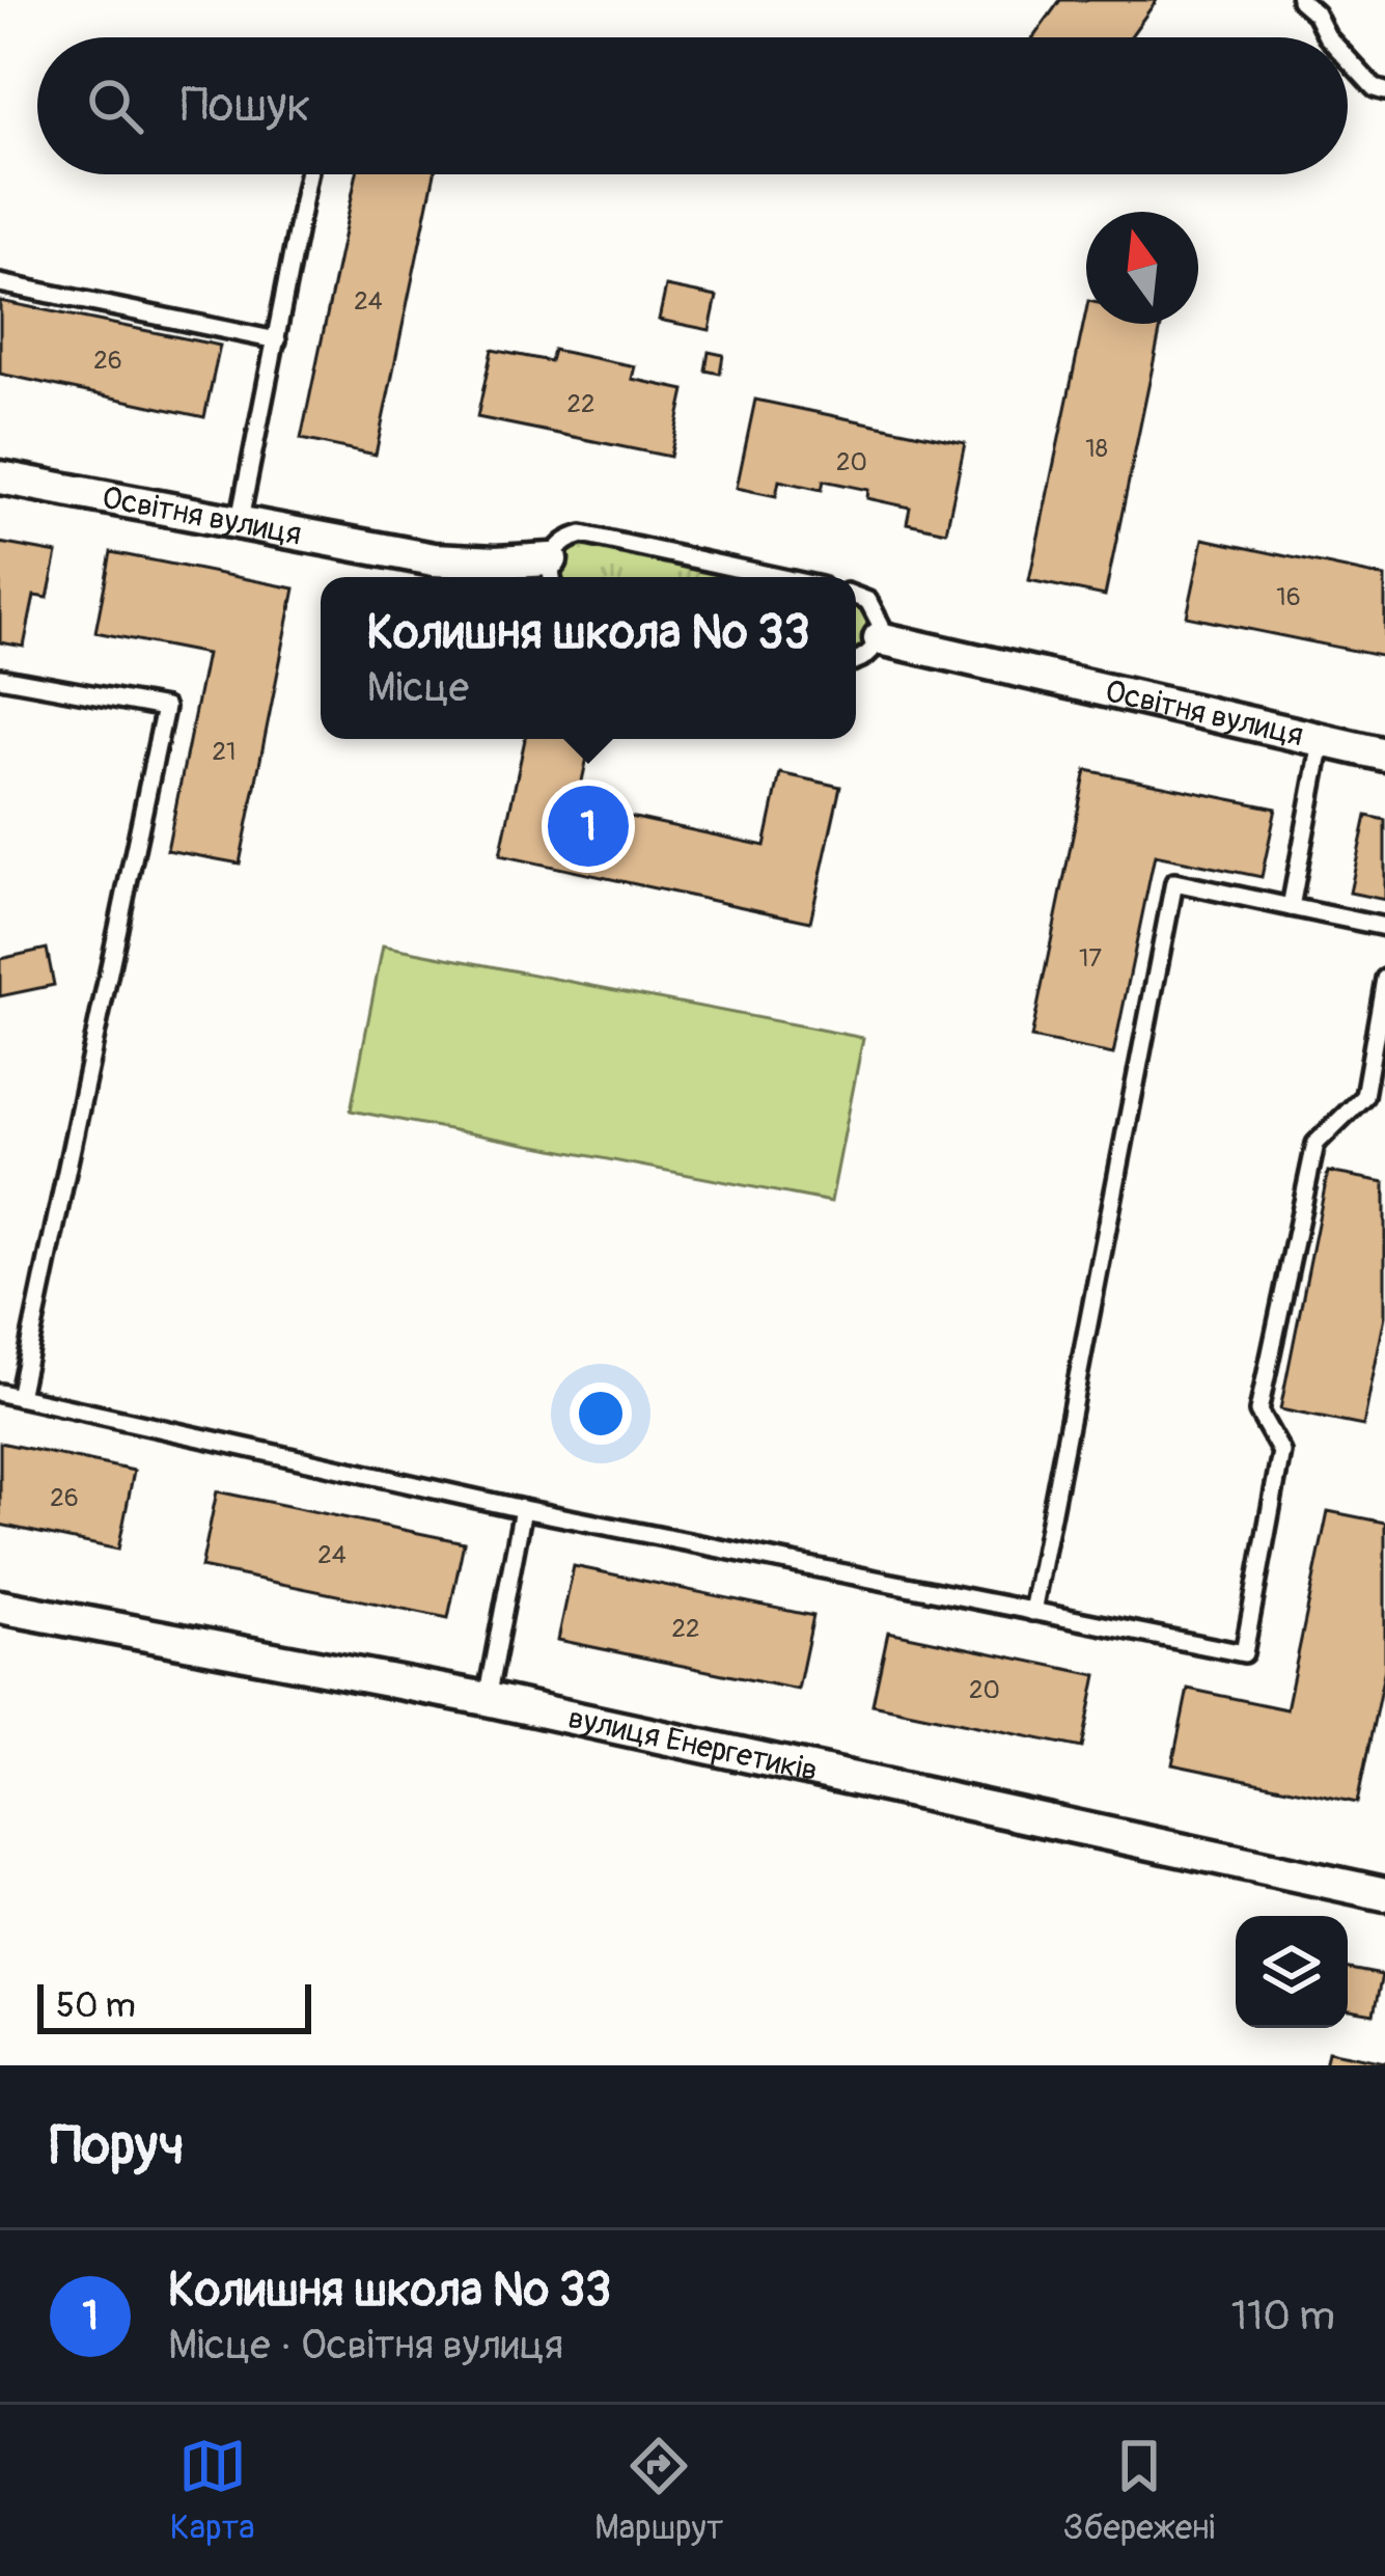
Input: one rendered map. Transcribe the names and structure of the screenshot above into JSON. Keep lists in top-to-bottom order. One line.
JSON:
{"streets":{"street":["Освітня вулиця","вулиця Енергетиків"]},"house_numbers":["24","26","22","18","20","16","21","17","26","24","22","20"],"scale_bar":"50 m","north":"top","page":{"search":"Пошук","popup":["Колишня школа № 33","Місце"],"pins":"1","scale":"50 m","heading":"Поруч","list":[{"mark":"1","name":"Колишня школа № 33","note":"Місце · Освітня вулиця","value":"110 m"}],"nav":["Карта","Маршрут","Збережені"]}}
